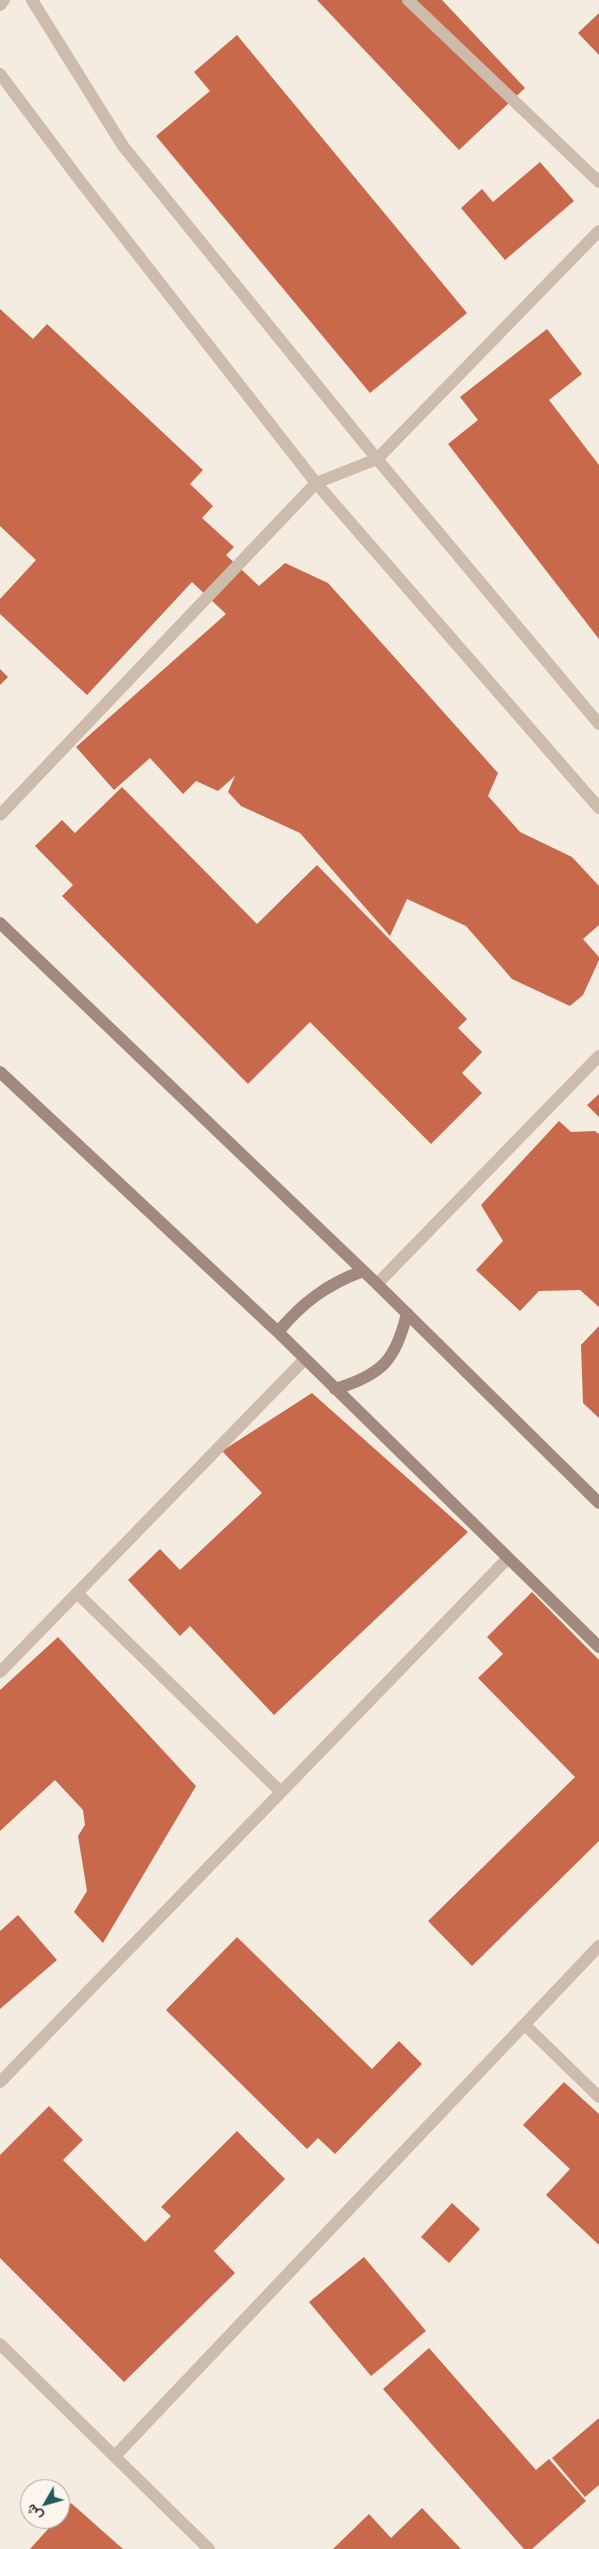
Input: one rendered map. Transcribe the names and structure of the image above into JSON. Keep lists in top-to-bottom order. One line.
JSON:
{"north":"bottom left"}
